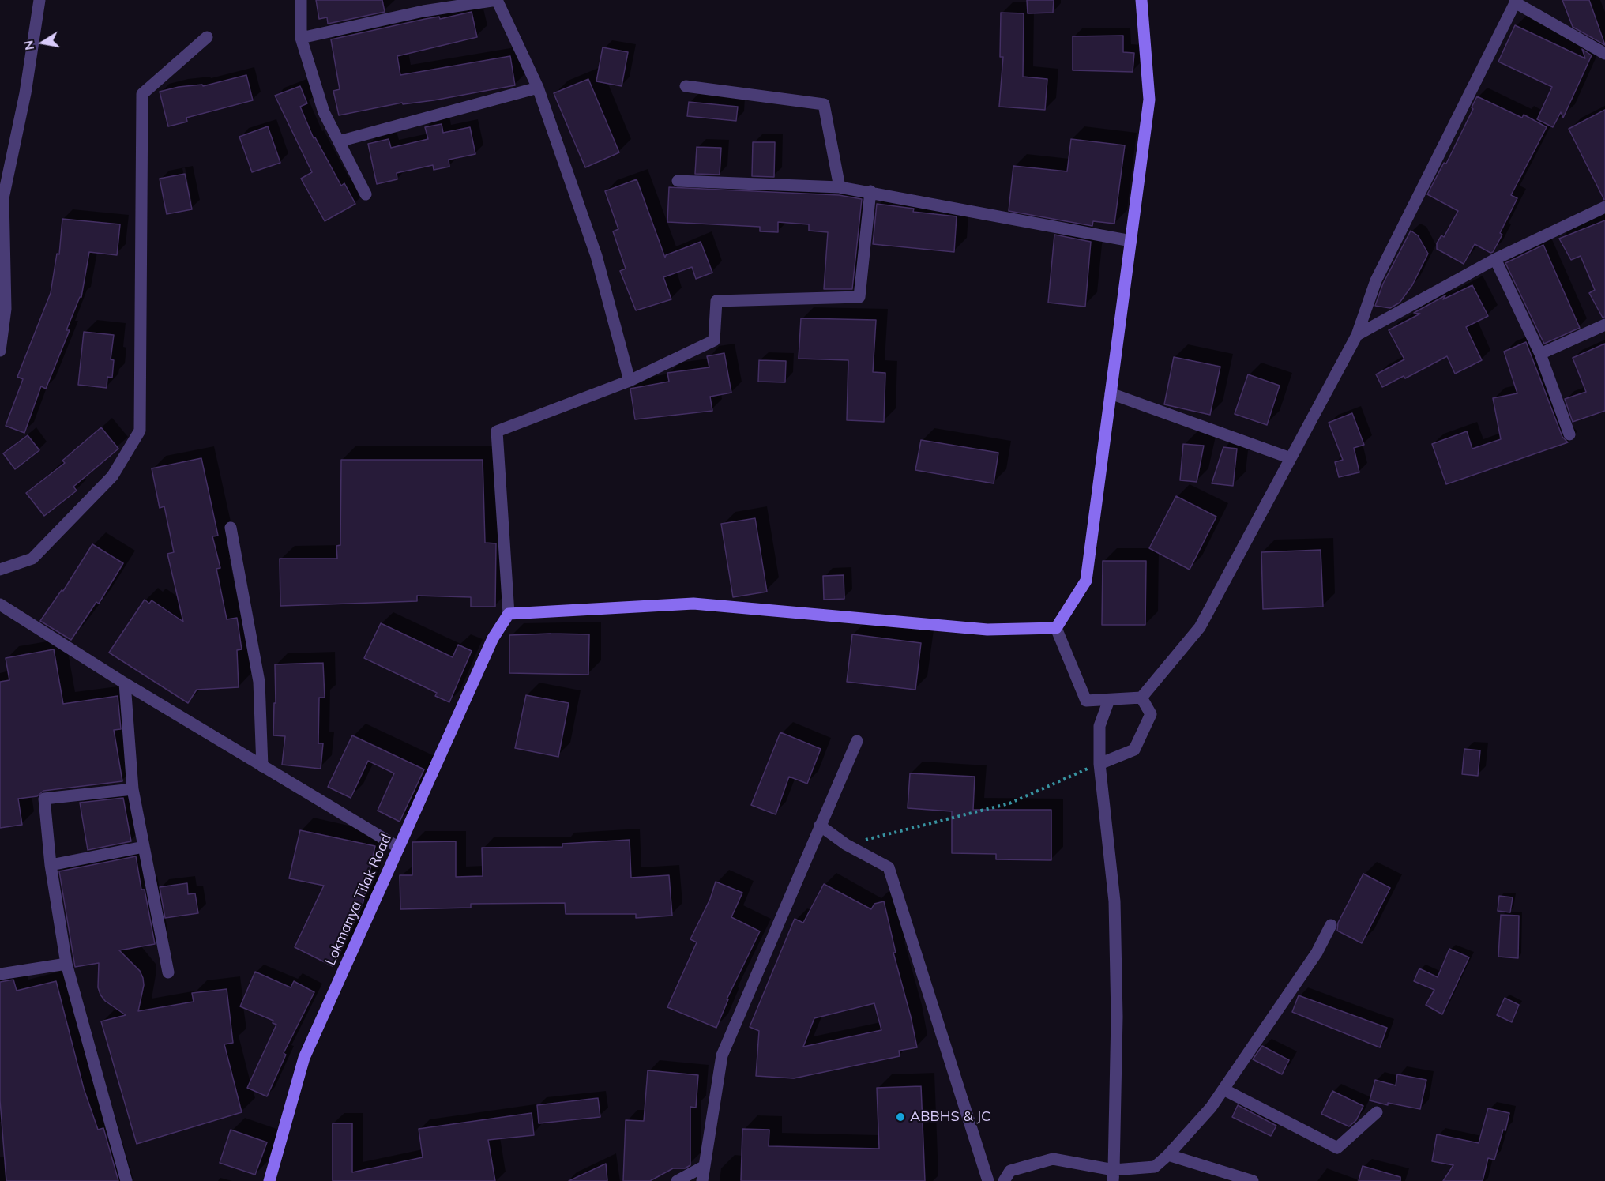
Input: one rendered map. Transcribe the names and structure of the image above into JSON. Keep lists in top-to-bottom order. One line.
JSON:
{"streets":{"main road":["Lokmanya Tilak Road"]},"places":["ABBHS & JC"],"north":"left"}
